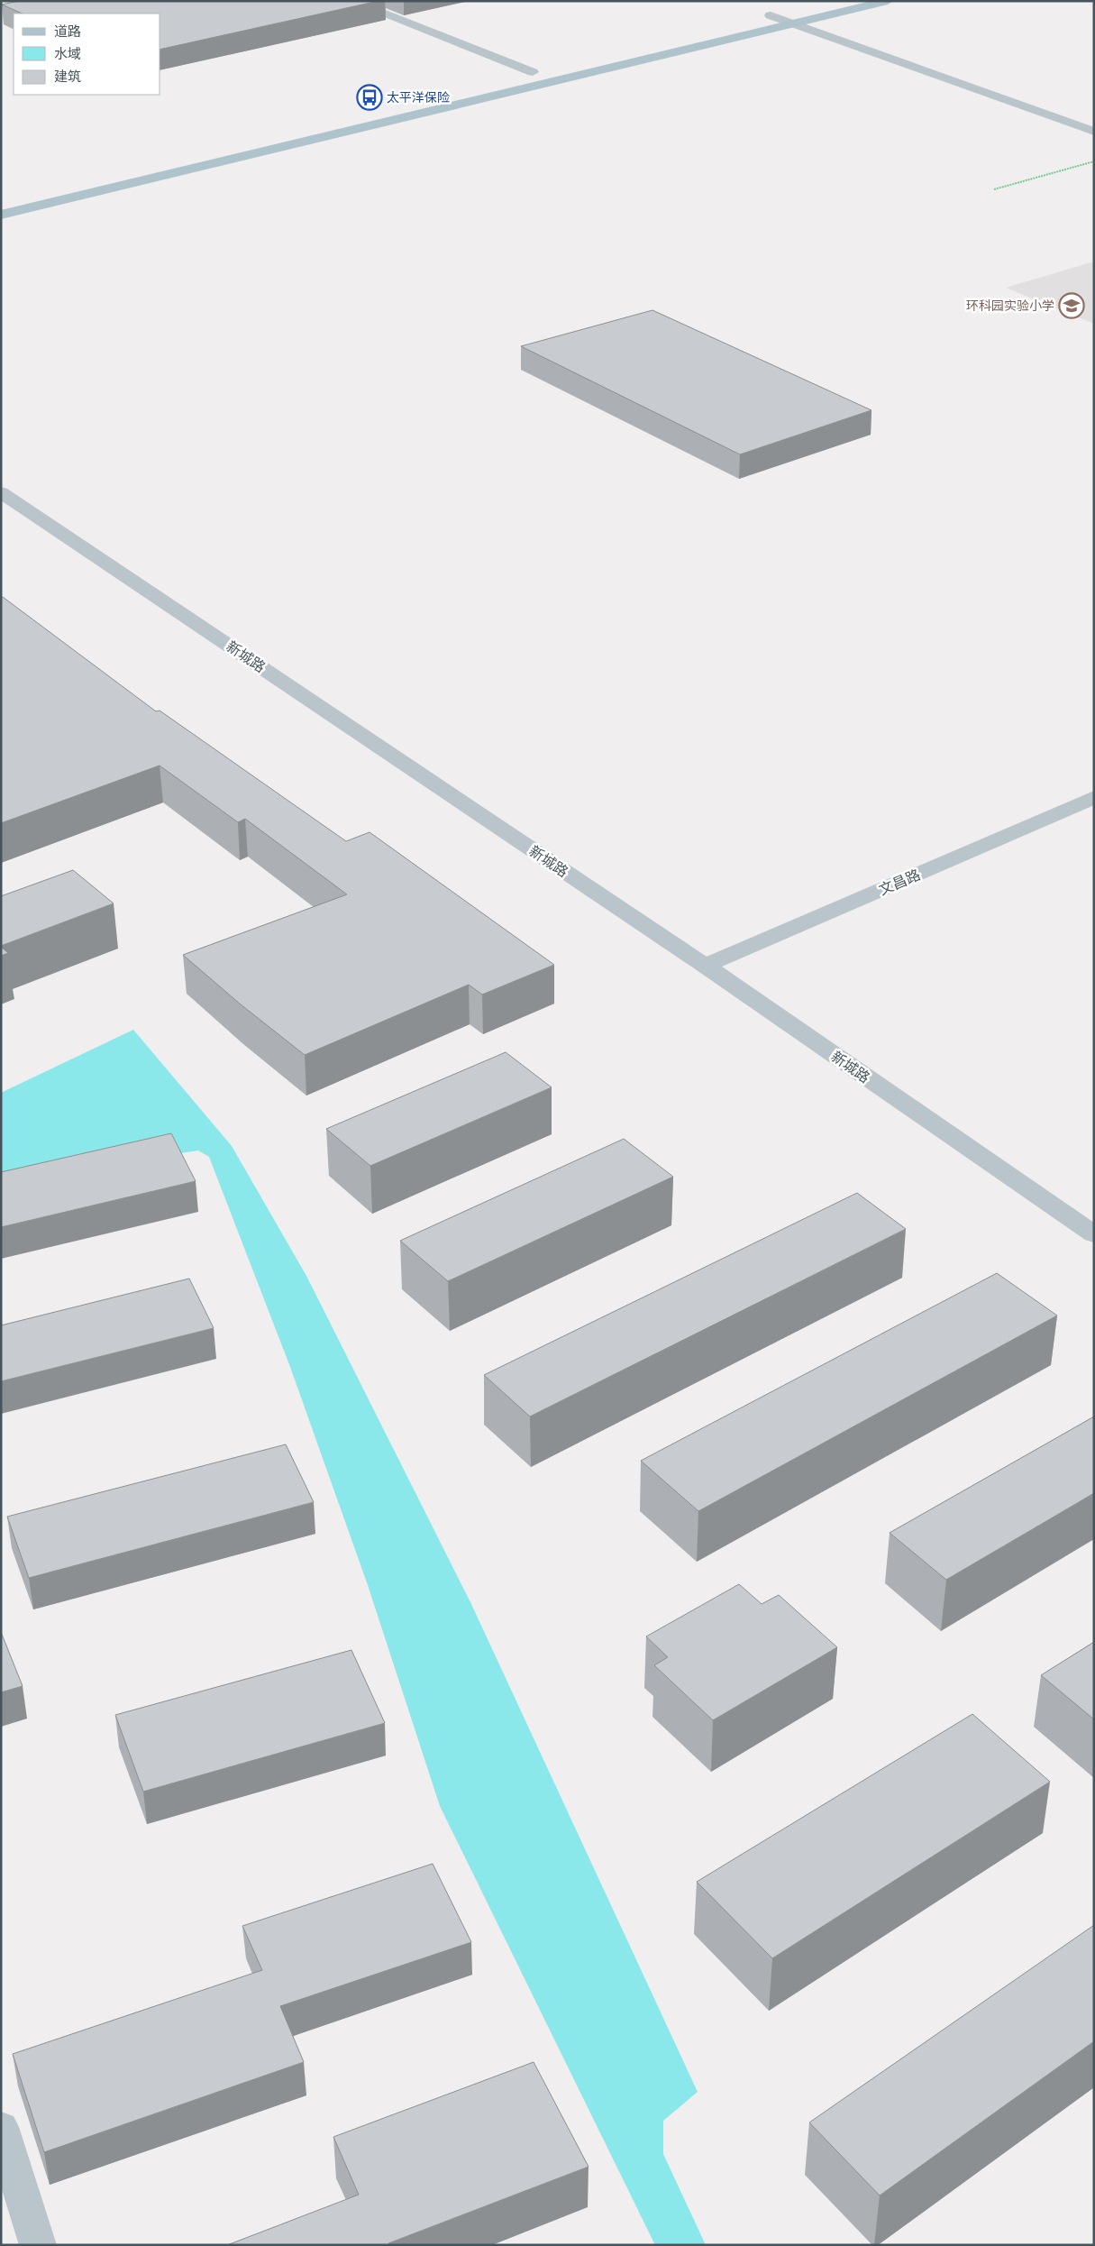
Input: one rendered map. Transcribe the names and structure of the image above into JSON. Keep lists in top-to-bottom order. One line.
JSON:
{"streets":{"street":["新城路","文昌路"]},"crossings":[["新城路","文昌路"]],"places":{"bus stop":["太平洋保险"],"school or university":["环科园实验小学"]},"legend":["道路","水域","建筑"]}
